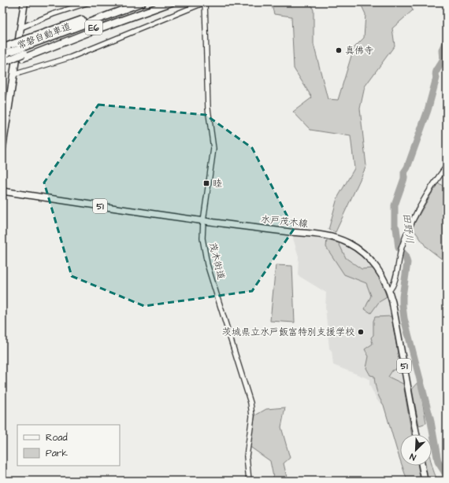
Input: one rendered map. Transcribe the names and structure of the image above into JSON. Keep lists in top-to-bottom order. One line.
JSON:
{"streets":{"highway":["E6","常磐自動車道"],"main road":["51","水戸茂木線"],"street":["茂木街道"]},"crossings":[["水戸茂木線","茂木街道"]],"water":["田野川"],"places":{"other":["真佛寺","茨城県立水戸飯富特別支援学校"],"transit":["睦"]},"legend":["Road","Park"],"north":"bottom left"}
